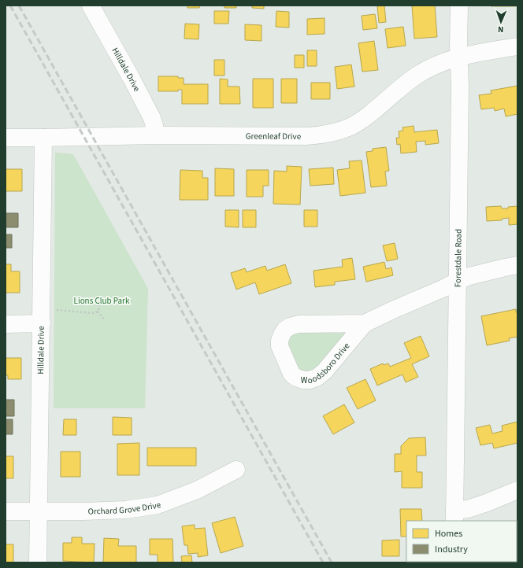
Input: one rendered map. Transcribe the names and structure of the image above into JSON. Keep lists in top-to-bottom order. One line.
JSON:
{"streets":{"street":["Hilldale Drive","Greenleaf Drive","Forestdale Road","Woodsboro Drive","Orchard Grove Drive"]},"crossings":[["Hilldale Drive","Greenleaf Drive"],["Hilldale Drive","Orchard Grove Drive"],["Greenleaf Drive","Forestdale Road"],["Forestdale Road","Woodsboro Drive"]],"parks":["Lions Club Park"],"legend":["Homes","Industry"],"north":"bottom"}
